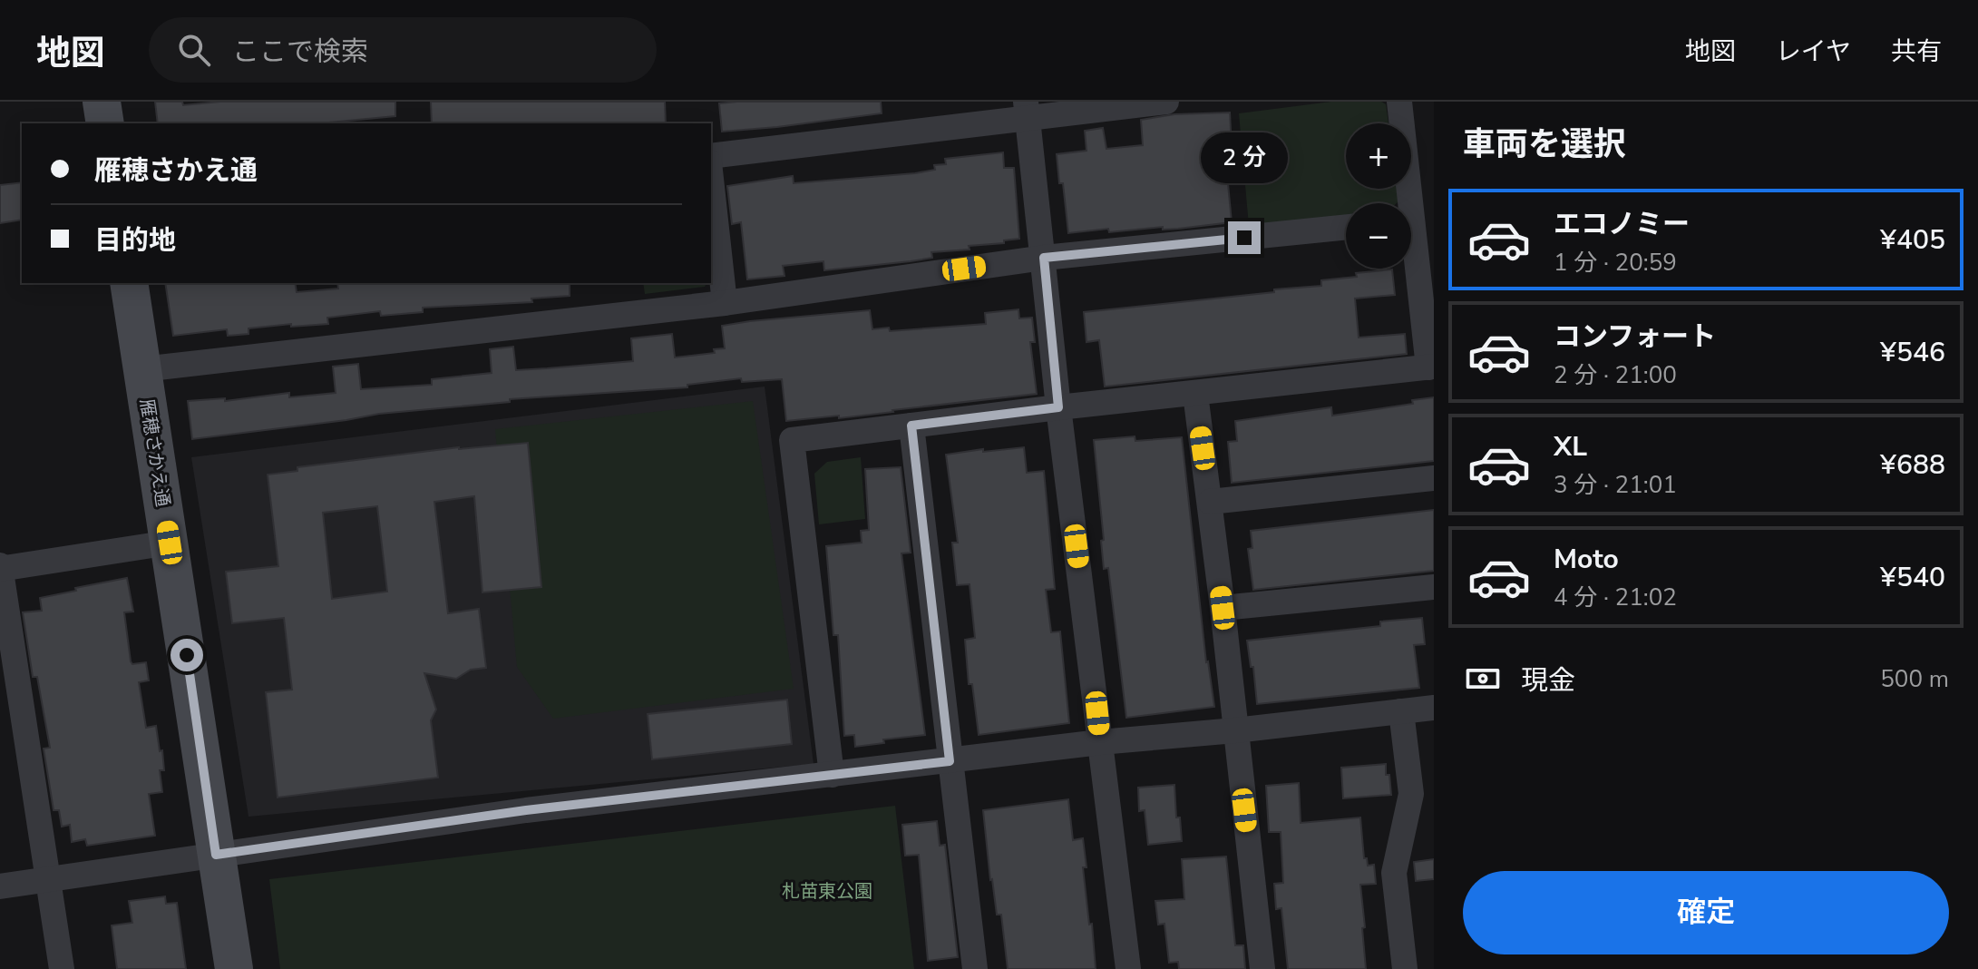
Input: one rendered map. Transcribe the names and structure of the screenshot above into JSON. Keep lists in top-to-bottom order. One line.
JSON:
{"streets":{"street":["雁穂さかえ通"]},"parks":["札苗東公園"],"page":{"header":"地図","search":"ここで検索","nav":["地図","レイヤ","共有"],"heading":"車両を選択","map_buttons":["+","−"],"banner":["雁穂さかえ通","目的地"],"bubble":"2 分","list":[{"name":"エコノミー","note":"1 分 · 20:59","value":"¥405"},{"name":"コンフォート","note":"2 分 · 21:00","value":"¥546"},{"name":"XL","note":"3 分 · 21:01","value":"¥688"},{"name":"Moto","note":"4 分 · 21:02","value":"¥540"}],"pay":["現金","500 m"],"buttons":"確定"}}
